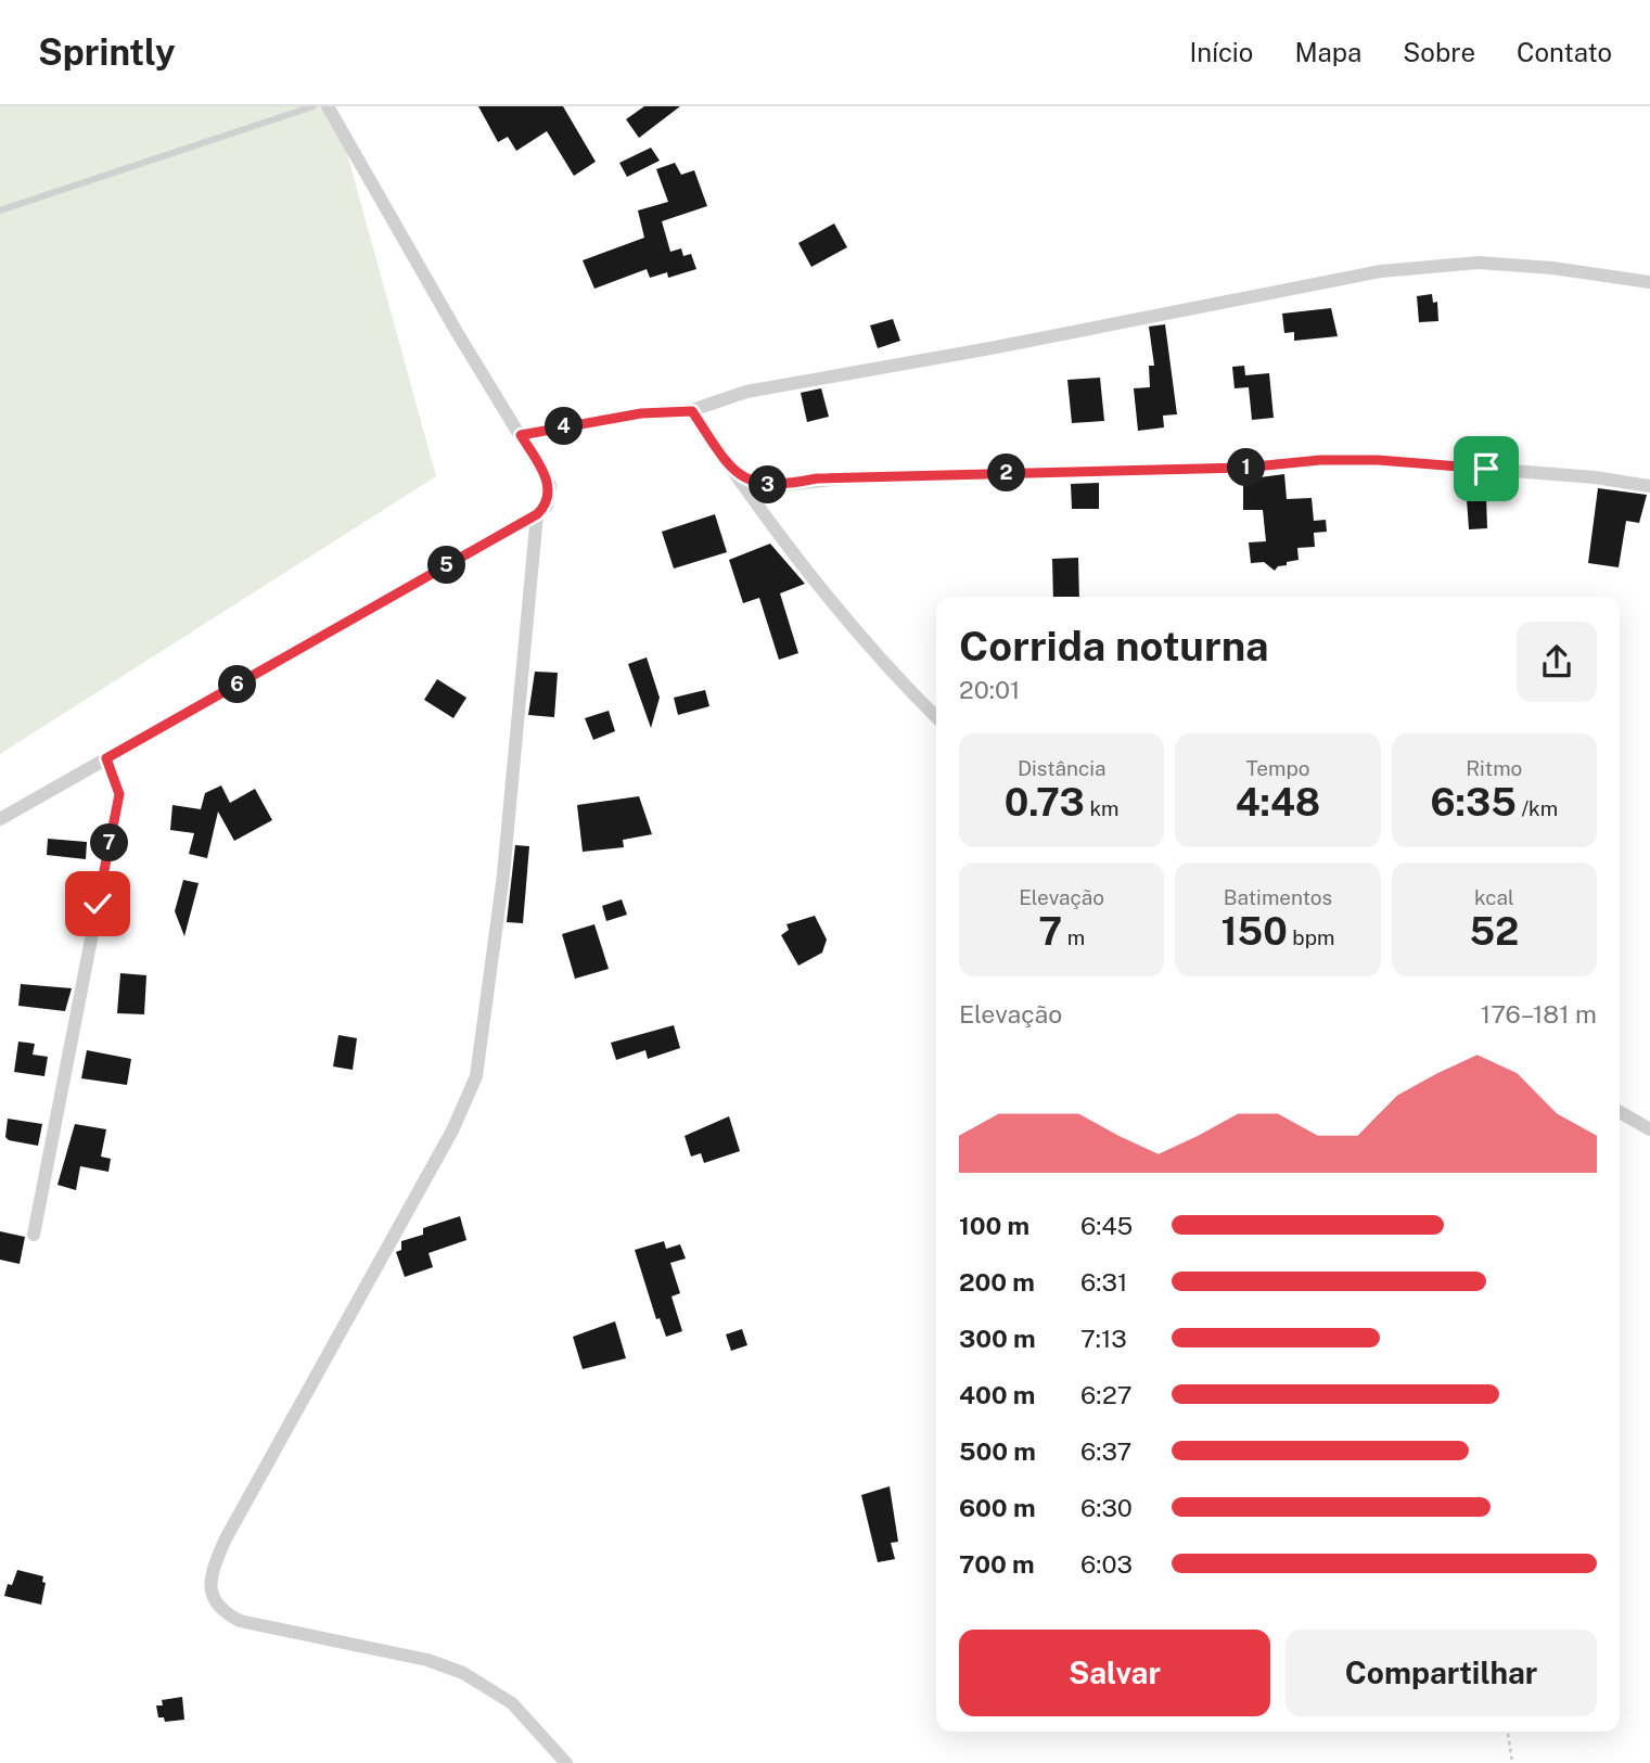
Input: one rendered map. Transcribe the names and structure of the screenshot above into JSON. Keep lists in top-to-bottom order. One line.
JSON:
{"page":{"header":"Sprintly","nav":["Início","Mapa","Sobre","Contato"],"pins":["4","1","2","3","5","6","7"],"heading":["Corrida noturna","20:01"],"stats":[["Distância","0.73 km"],["Tempo","4:48"],["Ritmo","6:35 /km"],["Elevação","7 m"],["Batimentos","150 bpm"],["kcal","52"]],"chart":["Elevação","176–181 m"],"list":[{"name":"100 m","note":"6:45"},{"name":"200 m","note":"6:31"},{"name":"300 m","note":"7:13"},{"name":"400 m","note":"6:27"},{"name":"500 m","note":"6:37"},{"name":"600 m","note":"6:30"},{"name":"700 m","note":"6:03"}],"buttons":["Salvar","Compartilhar"]}}
